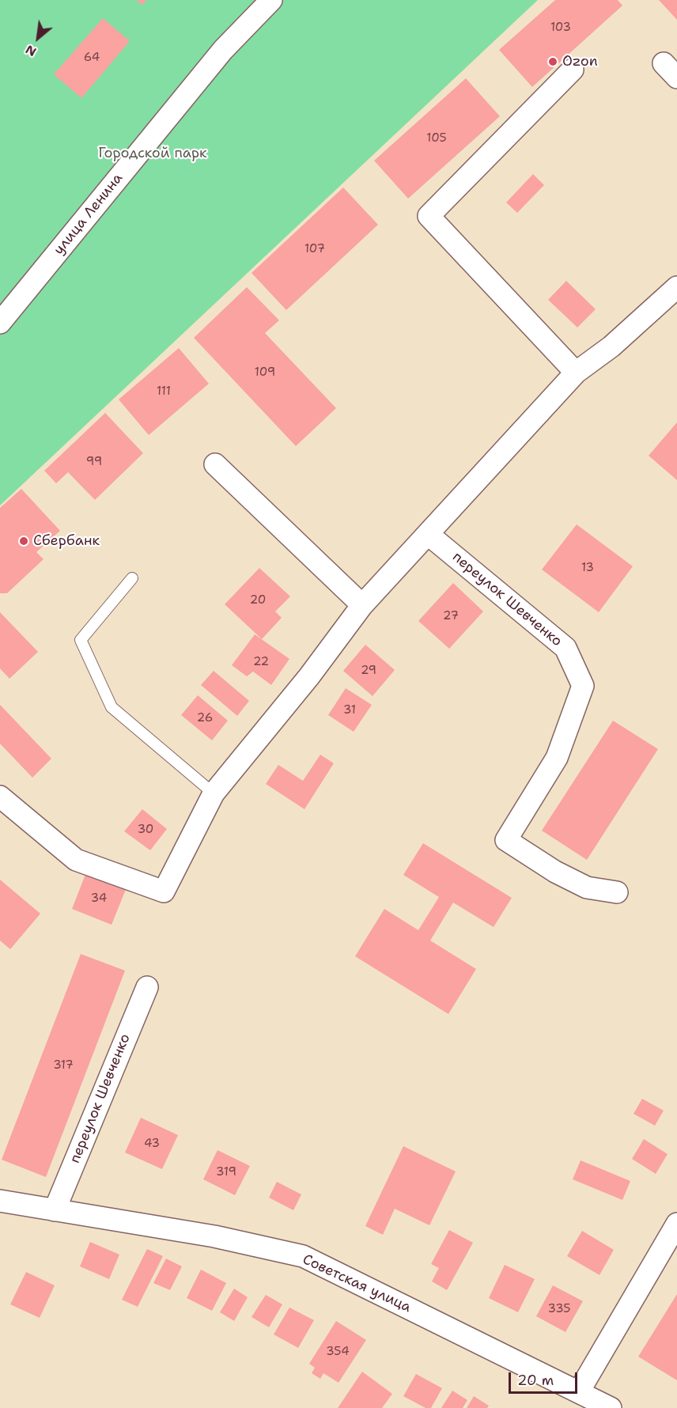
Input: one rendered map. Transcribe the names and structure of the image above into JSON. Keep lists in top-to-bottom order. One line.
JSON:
{"streets":{"street":["улица Ленина","переулок Шевченко","Советская улица"]},"crossings":[["переулок Шевченко","Советская улица"]],"parks":["Городской парк"],"places":["Ozon","Сбербанк"],"house_numbers":["103","64","105","107","109","111","99","13","20","27","22","29","31","26","30","34","317","43","319","335","354"],"scale_bar":"20 m","north":"bottom left"}
